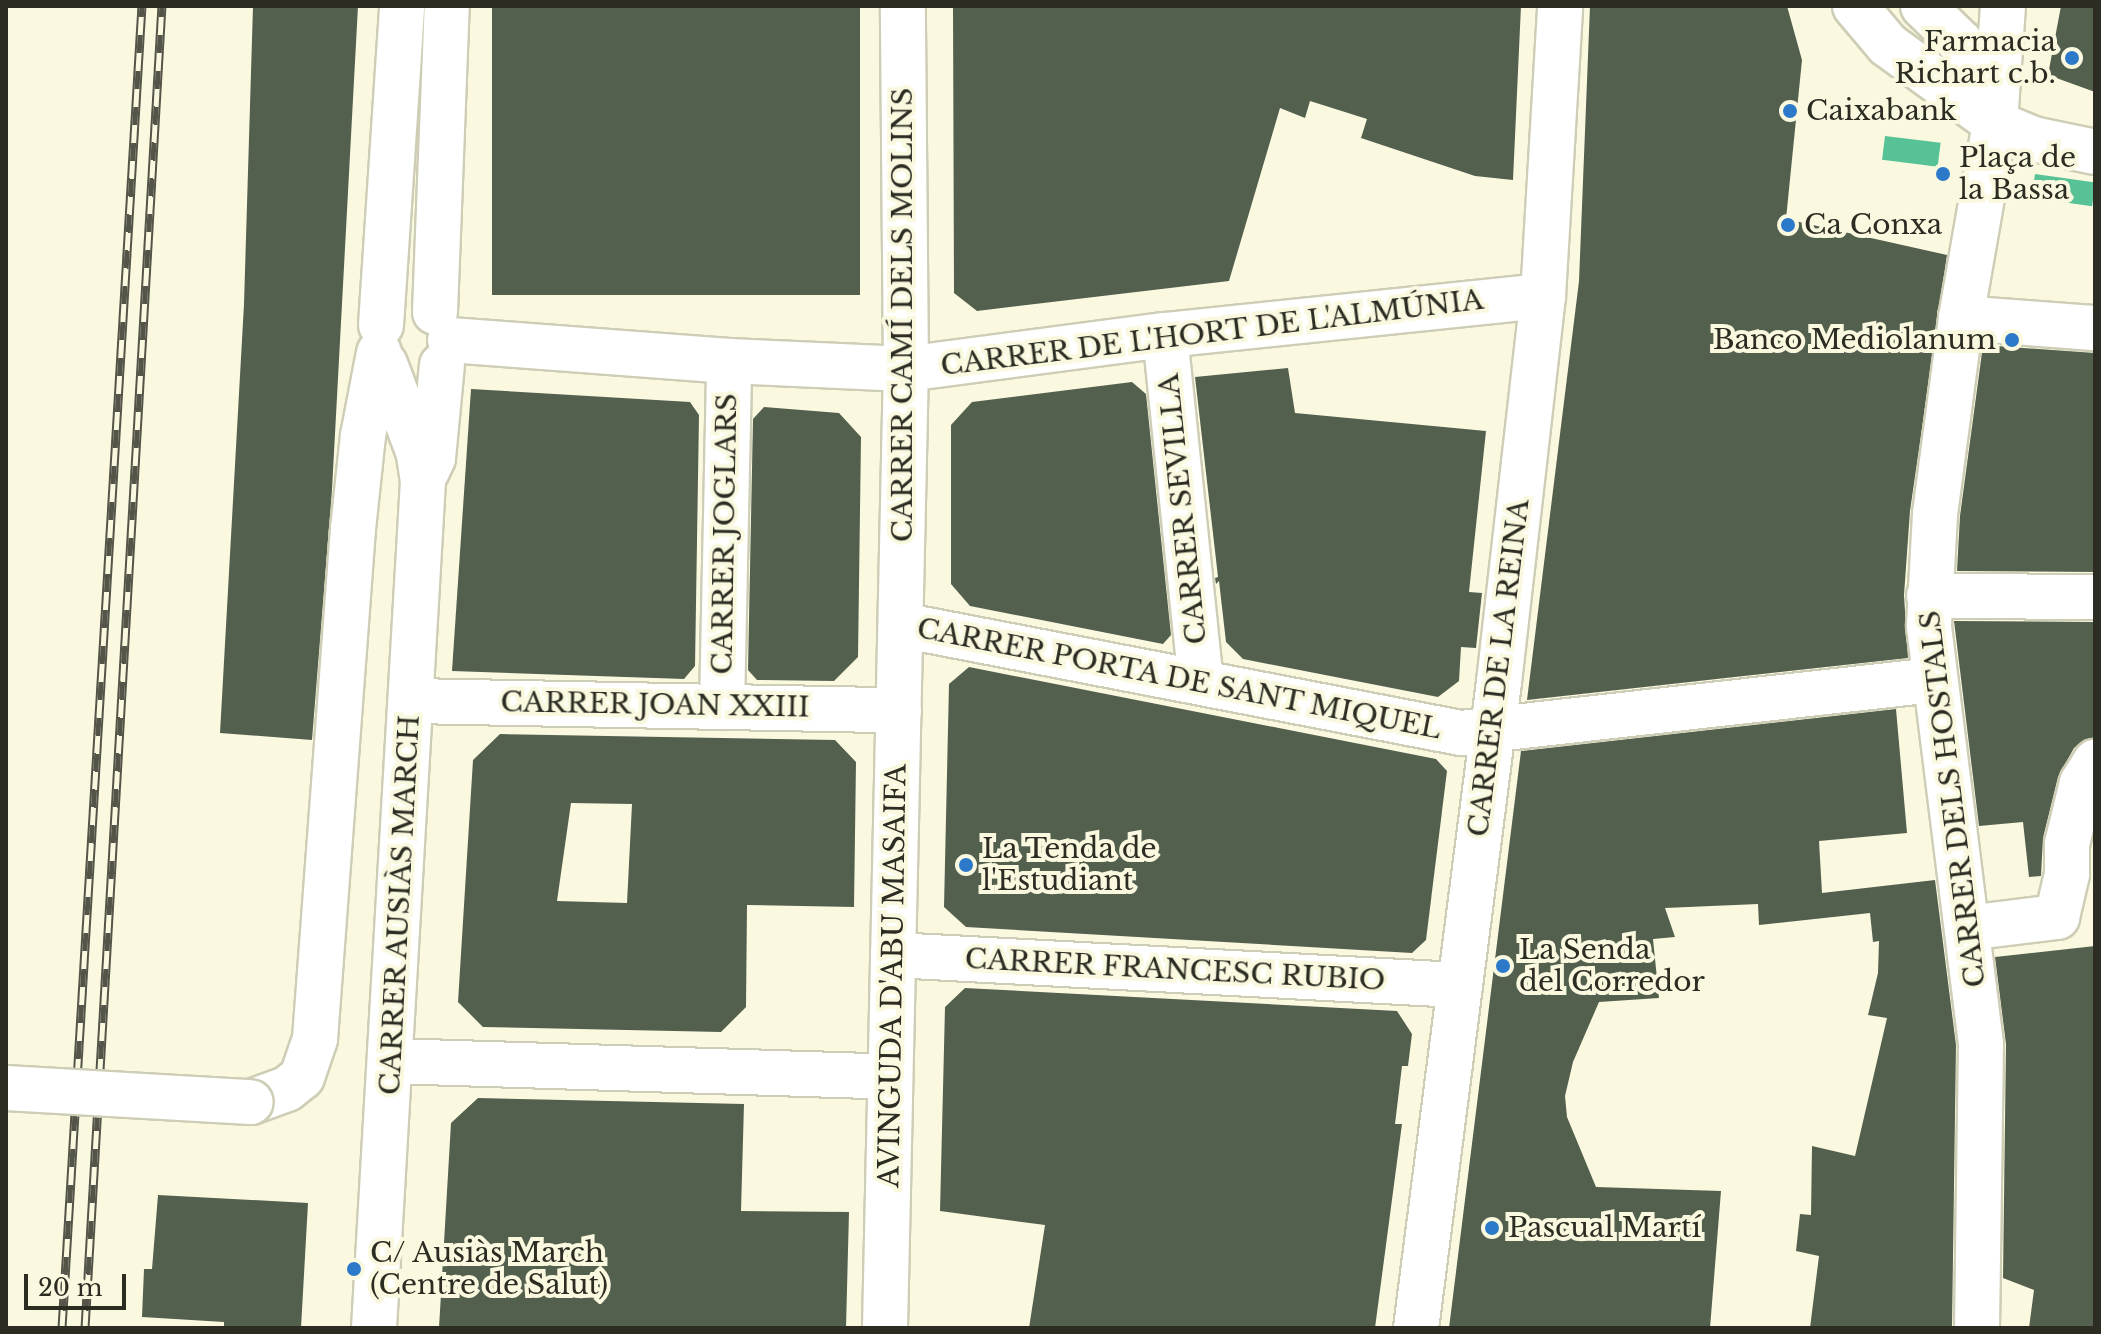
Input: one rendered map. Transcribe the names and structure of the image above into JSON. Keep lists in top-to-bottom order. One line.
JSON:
{"streets":{"street":["CARRER CAMÍ DELS MOLINS","CARRER DE L'HORT DE L'ALMÚNIA","CARRER SEVILLA","CARRER JOGLARS","CARRER DE LA REINA","CARRER PORTA DE SANT MIQUEL","CARRER JOAN XXIII","CARRER DELS HOSTALS","CARRER AUSIÀS MARCH","CARRER FRANCESC RUBIO","AVINGUDA D'ABU MASAIFA"]},"crossings":[["CARRER CAMÍ DELS MOLINS","CARRER DE L'HORT DE L'ALMÚNIA"],["CARRER CAMÍ DELS MOLINS","CARRER PORTA DE SANT MIQUEL"],["CARRER CAMÍ DELS MOLINS","AVINGUDA D'ABU MASAIFA"],["CARRER DE L'HORT DE L'ALMÚNIA","CARRER SEVILLA"],["CARRER DE L'HORT DE L'ALMÚNIA","CARRER JOGLARS"],["CARRER DE L'HORT DE L'ALMÚNIA","CARRER DE LA REINA"],["CARRER DE L'HORT DE L'ALMÚNIA","CARRER AUSIÀS MARCH"],["CARRER SEVILLA","CARRER PORTA DE SANT MIQUEL"],["CARRER JOGLARS","CARRER JOAN XXIII"],["CARRER DE LA REINA","CARRER PORTA DE SANT MIQUEL"],["CARRER DE LA REINA","CARRER FRANCESC RUBIO"],["CARRER PORTA DE SANT MIQUEL","CARRER DELS HOSTALS"],["CARRER PORTA DE SANT MIQUEL","AVINGUDA D'ABU MASAIFA"],["CARRER JOAN XXIII","CARRER AUSIÀS MARCH"],["CARRER JOAN XXIII","AVINGUDA D'ABU MASAIFA"],["CARRER FRANCESC RUBIO","AVINGUDA D'ABU MASAIFA"]],"places":["Farmacia Richart c.b.","Caixabank","Plaça de la Bassa","Ca Conxa","Banco Mediolanum","La Tenda de l'Estudiant","La Senda del Corredor","Pascual Martí","C/ Ausiàs March (Centre de Salut)"],"scale_bar":"20 m"}
